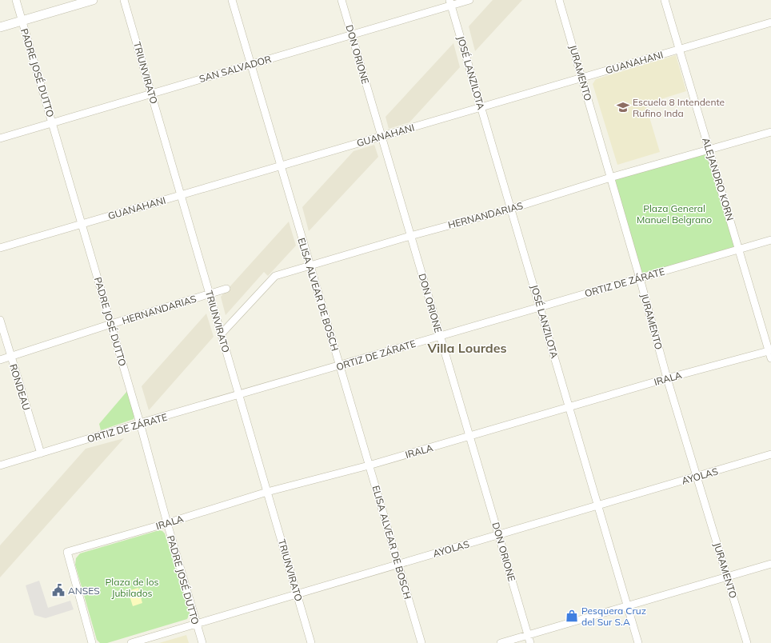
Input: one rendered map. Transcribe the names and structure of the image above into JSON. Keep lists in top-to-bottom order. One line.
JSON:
{"streets":{"street":["DON ORIONE","GUANAHANI","SAN SALVADOR","PADRE JOSÉ DUTTO","TRIUNVIRATO","JOSÉ LANZILOTA","JURAMENTO","ALEJANDRO KORN","HERNANDARIAS","ORTIZ DE ZÁRATE","ELISA ALVEAR DE BOSCH","IRALA","RONDEAU","AYOLAS"]},"crossings":[["DON ORIONE","GUANAHANI"],["DON ORIONE","SAN SALVADOR"],["DON ORIONE","HERNANDARIAS"],["DON ORIONE","ORTIZ DE ZÁRATE"],["DON ORIONE","IRALA"],["DON ORIONE","AYOLAS"],["GUANAHANI","PADRE JOSÉ DUTTO"],["GUANAHANI","TRIUNVIRATO"],["GUANAHANI","JOSÉ LANZILOTA"],["GUANAHANI","JURAMENTO"],["GUANAHANI","ALEJANDRO KORN"],["GUANAHANI","ELISA ALVEAR DE BOSCH"],["SAN SALVADOR","PADRE JOSÉ DUTTO"],["SAN SALVADOR","TRIUNVIRATO"],["SAN SALVADOR","JOSÉ LANZILOTA"],["SAN SALVADOR","ELISA ALVEAR DE BOSCH"],["PADRE JOSÉ DUTTO","HERNANDARIAS"],["PADRE JOSÉ DUTTO","ORTIZ DE ZÁRATE"],["PADRE JOSÉ DUTTO","IRALA"],["PADRE JOSÉ DUTTO","AYOLAS"],["TRIUNVIRATO","HERNANDARIAS"],["TRIUNVIRATO","ORTIZ DE ZÁRATE"],["TRIUNVIRATO","IRALA"],["TRIUNVIRATO","AYOLAS"],["JOSÉ LANZILOTA","HERNANDARIAS"],["JOSÉ LANZILOTA","ORTIZ DE ZÁRATE"],["JOSÉ LANZILOTA","IRALA"],["JOSÉ LANZILOTA","AYOLAS"],["JURAMENTO","HERNANDARIAS"],["JURAMENTO","ORTIZ DE ZÁRATE"],["JURAMENTO","IRALA"],["JURAMENTO","AYOLAS"],["ALEJANDRO KORN","HERNANDARIAS"],["ALEJANDRO KORN","ORTIZ DE ZÁRATE"],["ALEJANDRO KORN","IRALA"],["HERNANDARIAS","ELISA ALVEAR DE BOSCH"],["HERNANDARIAS","RONDEAU"],["ORTIZ DE ZÁRATE","ELISA ALVEAR DE BOSCH"],["ORTIZ DE ZÁRATE","RONDEAU"],["ELISA ALVEAR DE BOSCH","IRALA"],["ELISA ALVEAR DE BOSCH","AYOLAS"]],"districts":["Villa Lourdes"],"parks":["Plaza General Manuel Belgrano","Plaza de los Jubilados"],"places":{"school or university":["Escuela 8 Intendente Rufino Inda"],"public building":["ANSES"],"shop":["Pesquera Cruz del Sur S.A"]}}
